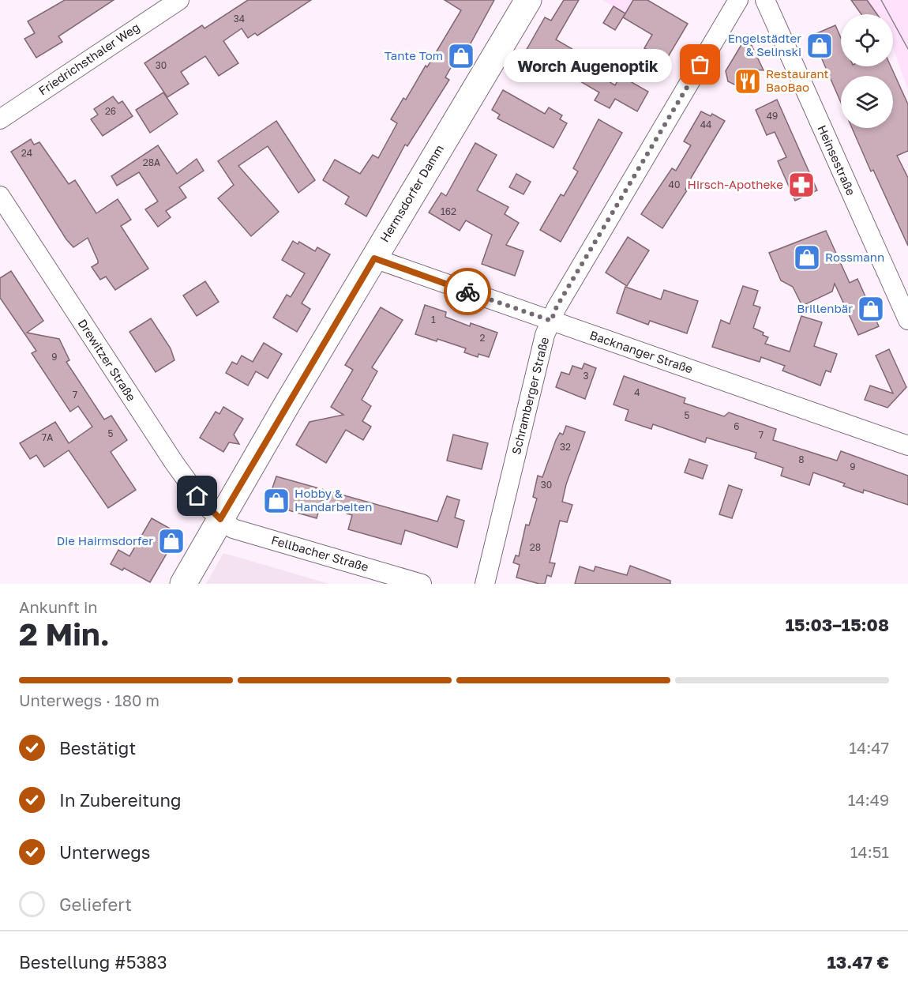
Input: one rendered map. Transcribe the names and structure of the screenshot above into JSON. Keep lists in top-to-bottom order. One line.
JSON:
{"streets":{"main road":["Hermsdorfer Damm"],"street":["Friedrichsthaler Weg","Heinsestraße","Backnanger Straße","Drewitzer Straße","Schramberger Straße","Fellbacher Straße"]},"crossings":[["Hermsdorfer Damm","Backnanger Straße"],["Hermsdorfer Damm","Drewitzer Straße"],["Hermsdorfer Damm","Fellbacher Straße"],["Backnanger Straße","Schramberger Straße"],["Drewitzer Straße","Fellbacher Straße"]],"places":{"shop":["Engelstädter & Selinski","Tante Tom","Rossmann","Brillenbär","Hobby & Handarbeiten","Die Hairmsdorfer"],"other":["Worch Augenoptik"],"restaurant":["Restaurant BaoBao"],"pharmacy":["Hirsch-Apotheke"]},"house_numbers":["34","30","26","49","44","24","28A","40","162","1","2","9","3","4","7","5","6","5","7","7A","32","8","9","30","28"],"page":{"bubble":"Worch Augenoptik","heading":["2 Min.","Ankunft in","15:03–15:08"],"panel":["Bestellung #5383","13.47 €"],"bar":"Unterwegs · 180 m","list":[["Bestätigt","14:47"],["In Zubereitung","14:49"],["Unterwegs","14:51"],"Geliefert"]}}
